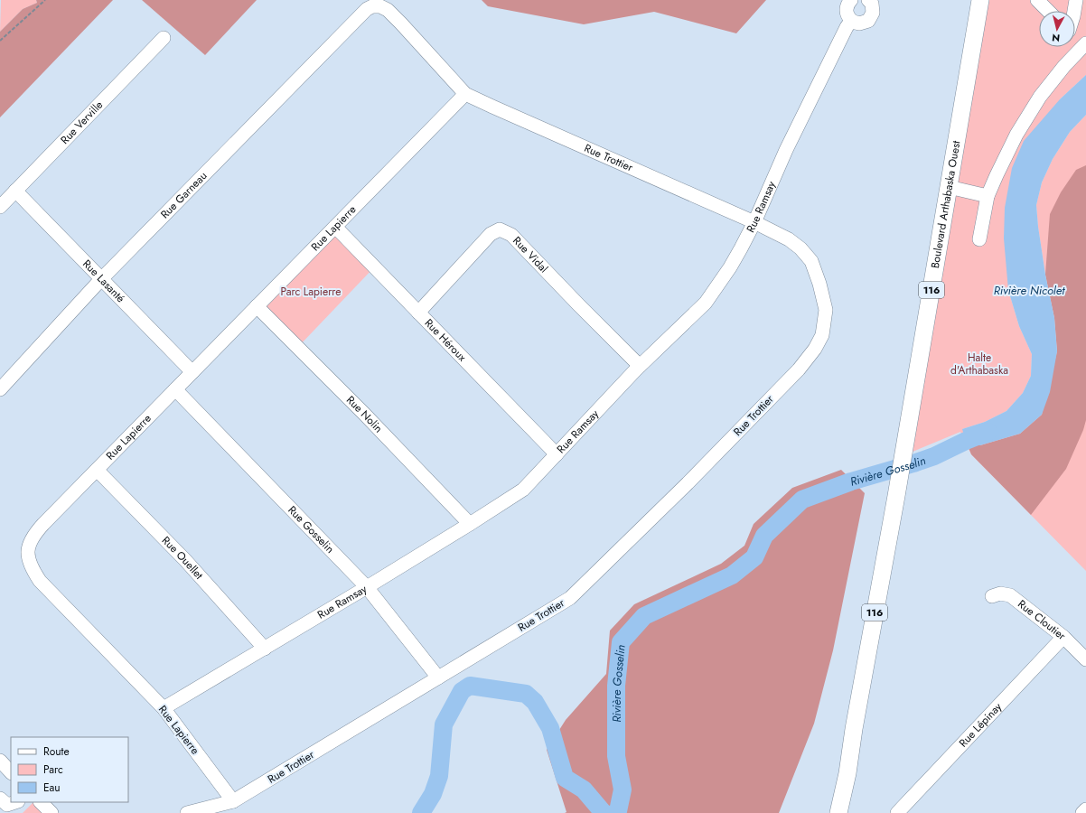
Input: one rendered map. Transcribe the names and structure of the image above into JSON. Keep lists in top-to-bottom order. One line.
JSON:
{"streets":{"main road":["Boulevard Arthabaska Ouest","116"],"street":["Rue Verville","Rue Trottier","Rue Garneau","Rue Ramsay","Rue Lapierre","Rue Vidal","Rue Lasanté","Rue Héroux","Rue Nolin","Rue Gosselin","Rue Ouellet","Rue Cloutier","Rue Lépinay"]},"crossings":[["Rue Verville","Rue Lasanté"],["Rue Trottier","Rue Garneau"],["Rue Trottier","Rue Ramsay"],["Rue Trottier","Rue Lapierre"],["Rue Trottier","Rue Gosselin"],["Rue Garneau","Rue Lasanté"],["Boulevard Arthabaska Ouest","116"],["Rue Ramsay","Rue Lapierre"],["Rue Ramsay","Rue Vidal"],["Rue Ramsay","Rue Héroux"],["Rue Ramsay","Rue Nolin"],["Rue Ramsay","Rue Gosselin"],["Rue Ramsay","Rue Ouellet"],["Rue Lapierre","Rue Lasanté"],["Rue Lapierre","Rue Héroux"],["Rue Lapierre","Rue Nolin"],["Rue Lapierre","Rue Gosselin"],["Rue Lapierre","Rue Ouellet"],["Rue Vidal","Rue Héroux"],["Rue Cloutier","Rue Lépinay"]],"water":["Rivière Nicolet","Rivière Gosselin"],"parks":["Parc Lapierre","Halte d'Arthabaska"],"legend":["Route","Parc","Eau"],"north":"bottom"}
